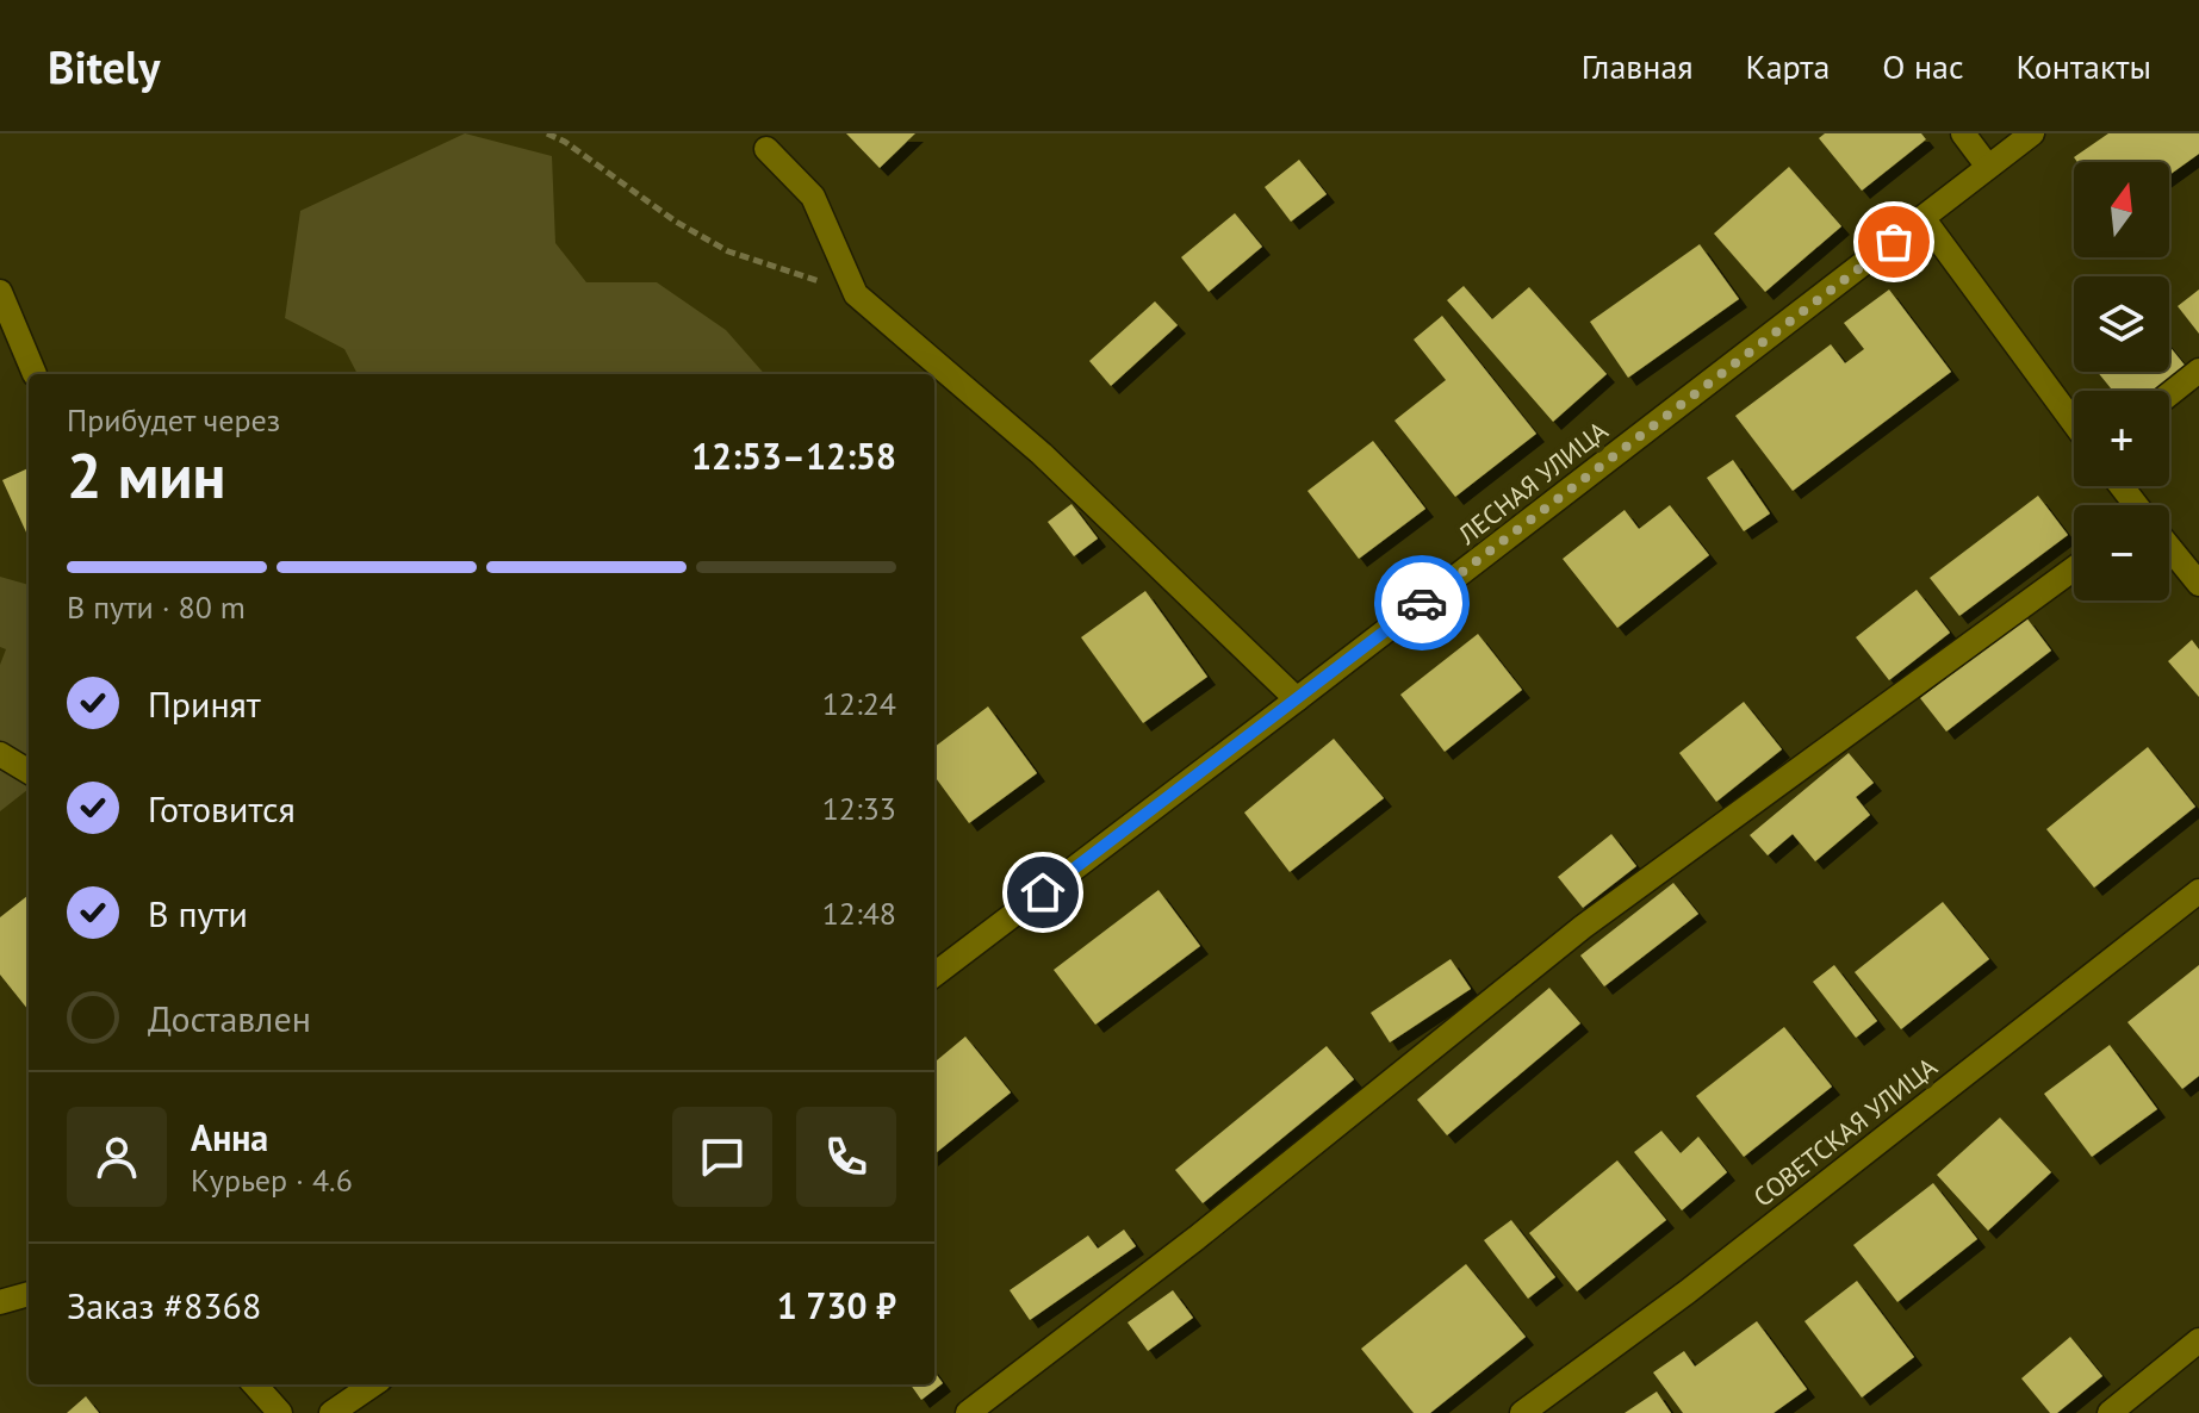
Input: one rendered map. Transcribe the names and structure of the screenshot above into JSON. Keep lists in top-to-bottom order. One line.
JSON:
{"streets":{"street":["ЛЕСНАЯ УЛИЦА","СОВЕТСКАЯ УЛИЦА"]},"north":"top","page":{"header":"Bitely","nav":["Главная","Карта","О нас","Контакты"],"map_buttons":["+","−"],"heading":["2 мин","Прибудет через","12:53–12:58"],"panel":["Анна","Курьер · 4.6","Заказ #8368","1 730 ₽"],"bar":"В пути · 80 m","list":[["Принят","12:24"],["Готовится","12:33"],["В пути","12:48"],"Доставлен"]}}
